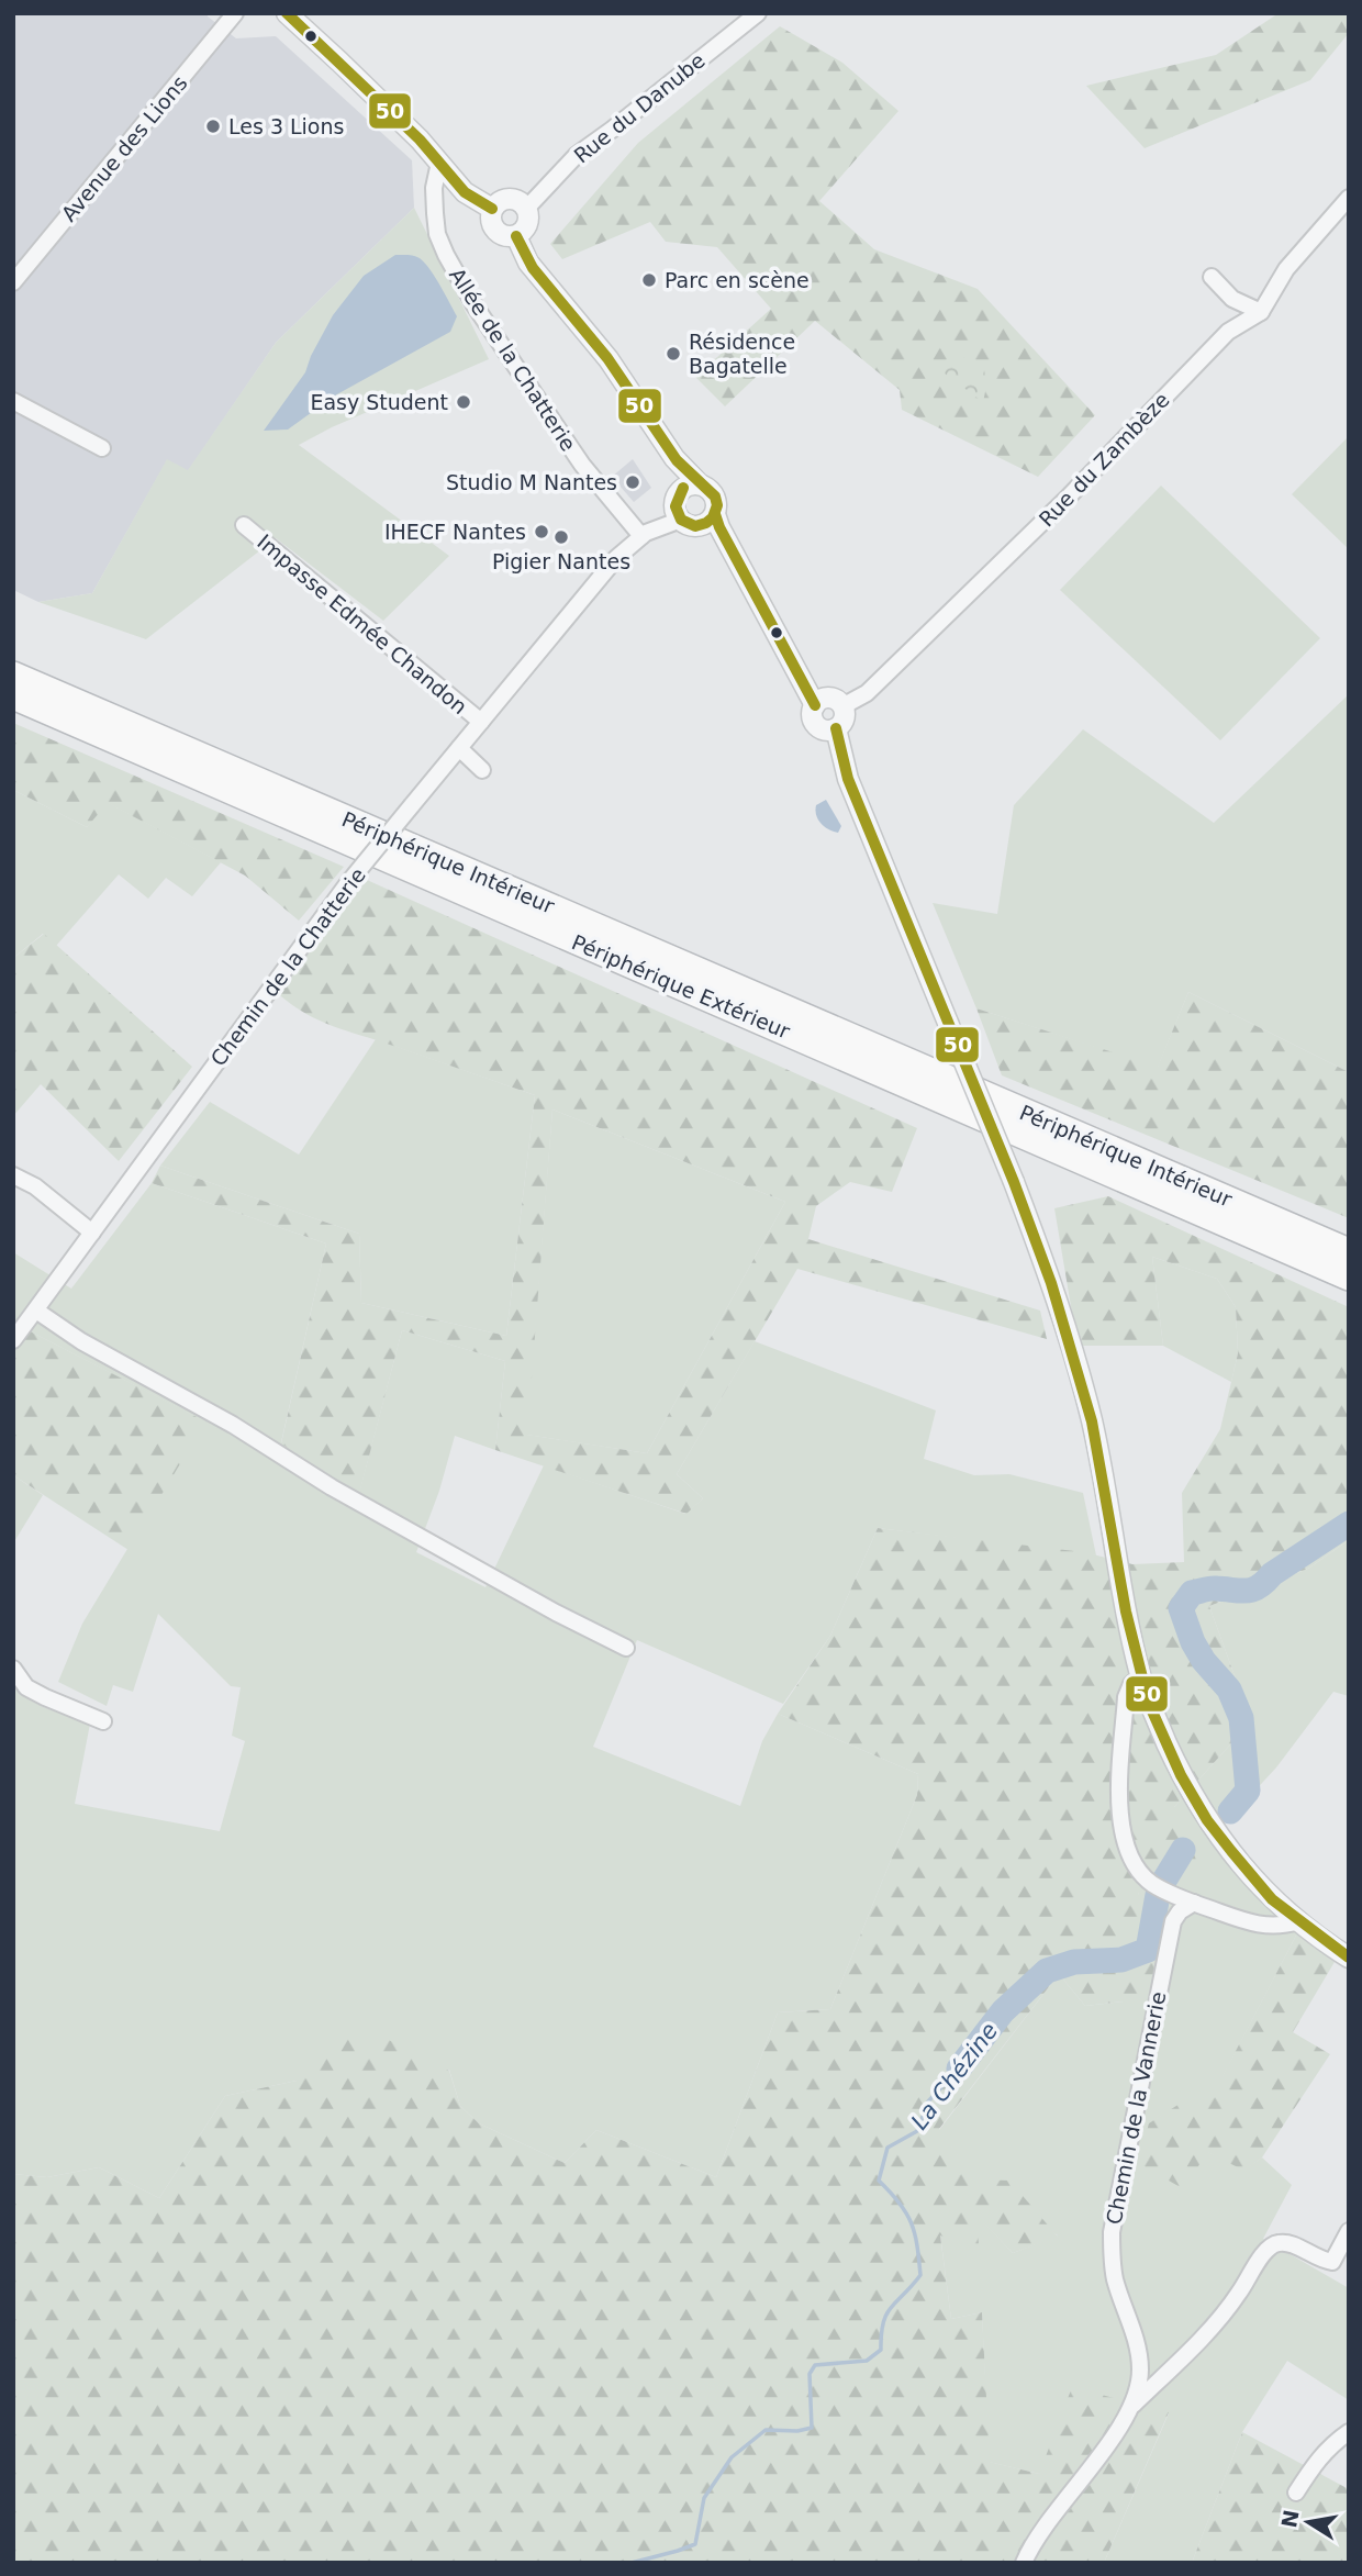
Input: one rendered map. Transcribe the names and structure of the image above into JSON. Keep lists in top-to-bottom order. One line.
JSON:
{"streets":{"highway":["Périphérique Intérieur","Périphérique Extérieur"],"street":["Rue du Danube","Avenue des Lions","Allée de la Chatterie","Rue du Zambèze","Impasse Edmée Chandon","Chemin de la Chatterie","Chemin de la Vannerie"]},"crossings":[["Allée de la Chatterie","Chemin de la Chatterie"],["Impasse Edmée Chandon","Chemin de la Chatterie"]],"water":["La Chézine"],"places":["Les 3 Lions","Parc en scène","Résidence Bagatelle","Easy Student","Studio M Nantes","IHECF Nantes","Pigier Nantes"],"lines":["transit line 50"],"north":"left"}
